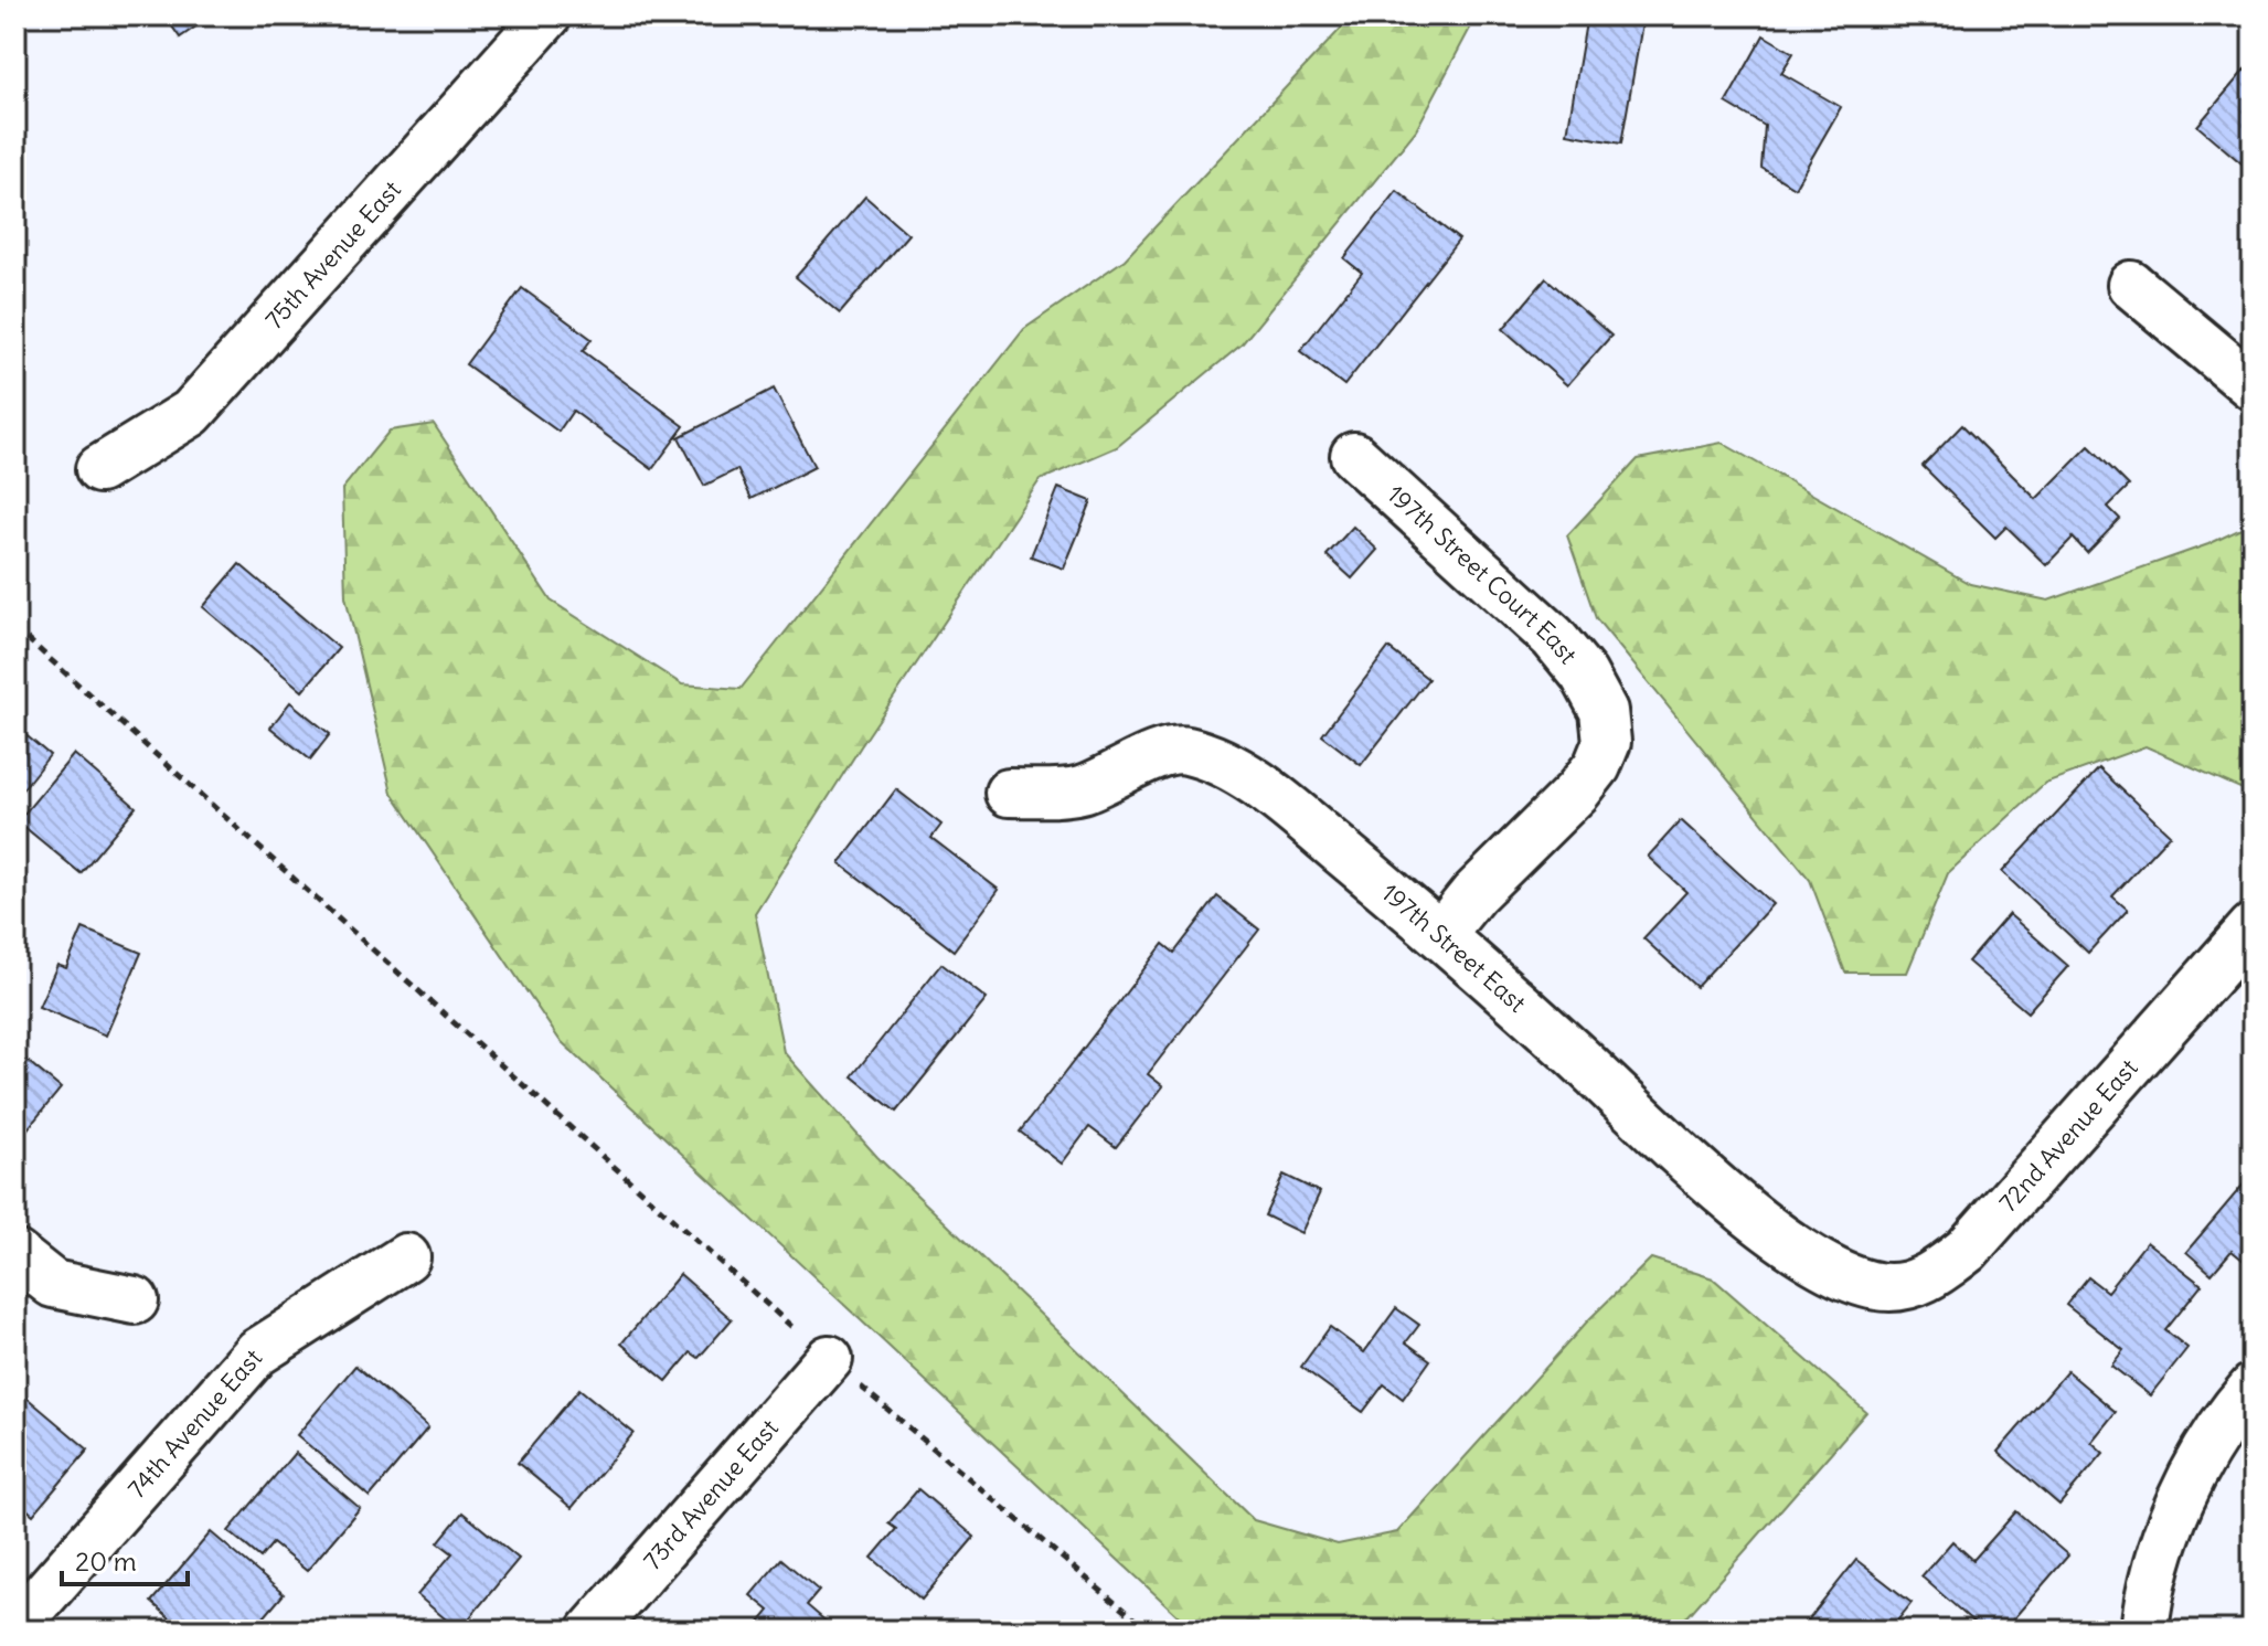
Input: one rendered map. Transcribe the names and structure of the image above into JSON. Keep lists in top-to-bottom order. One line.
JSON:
{"streets":{"street":["75th Avenue East","197th Street Court East","197th Street East","72nd Avenue East","74th Avenue East","73rd Avenue East"]},"crossings":[["197th Street Court East","197th Street East"],["197th Street East","72nd Avenue East"]],"scale_bar":"20 m"}
